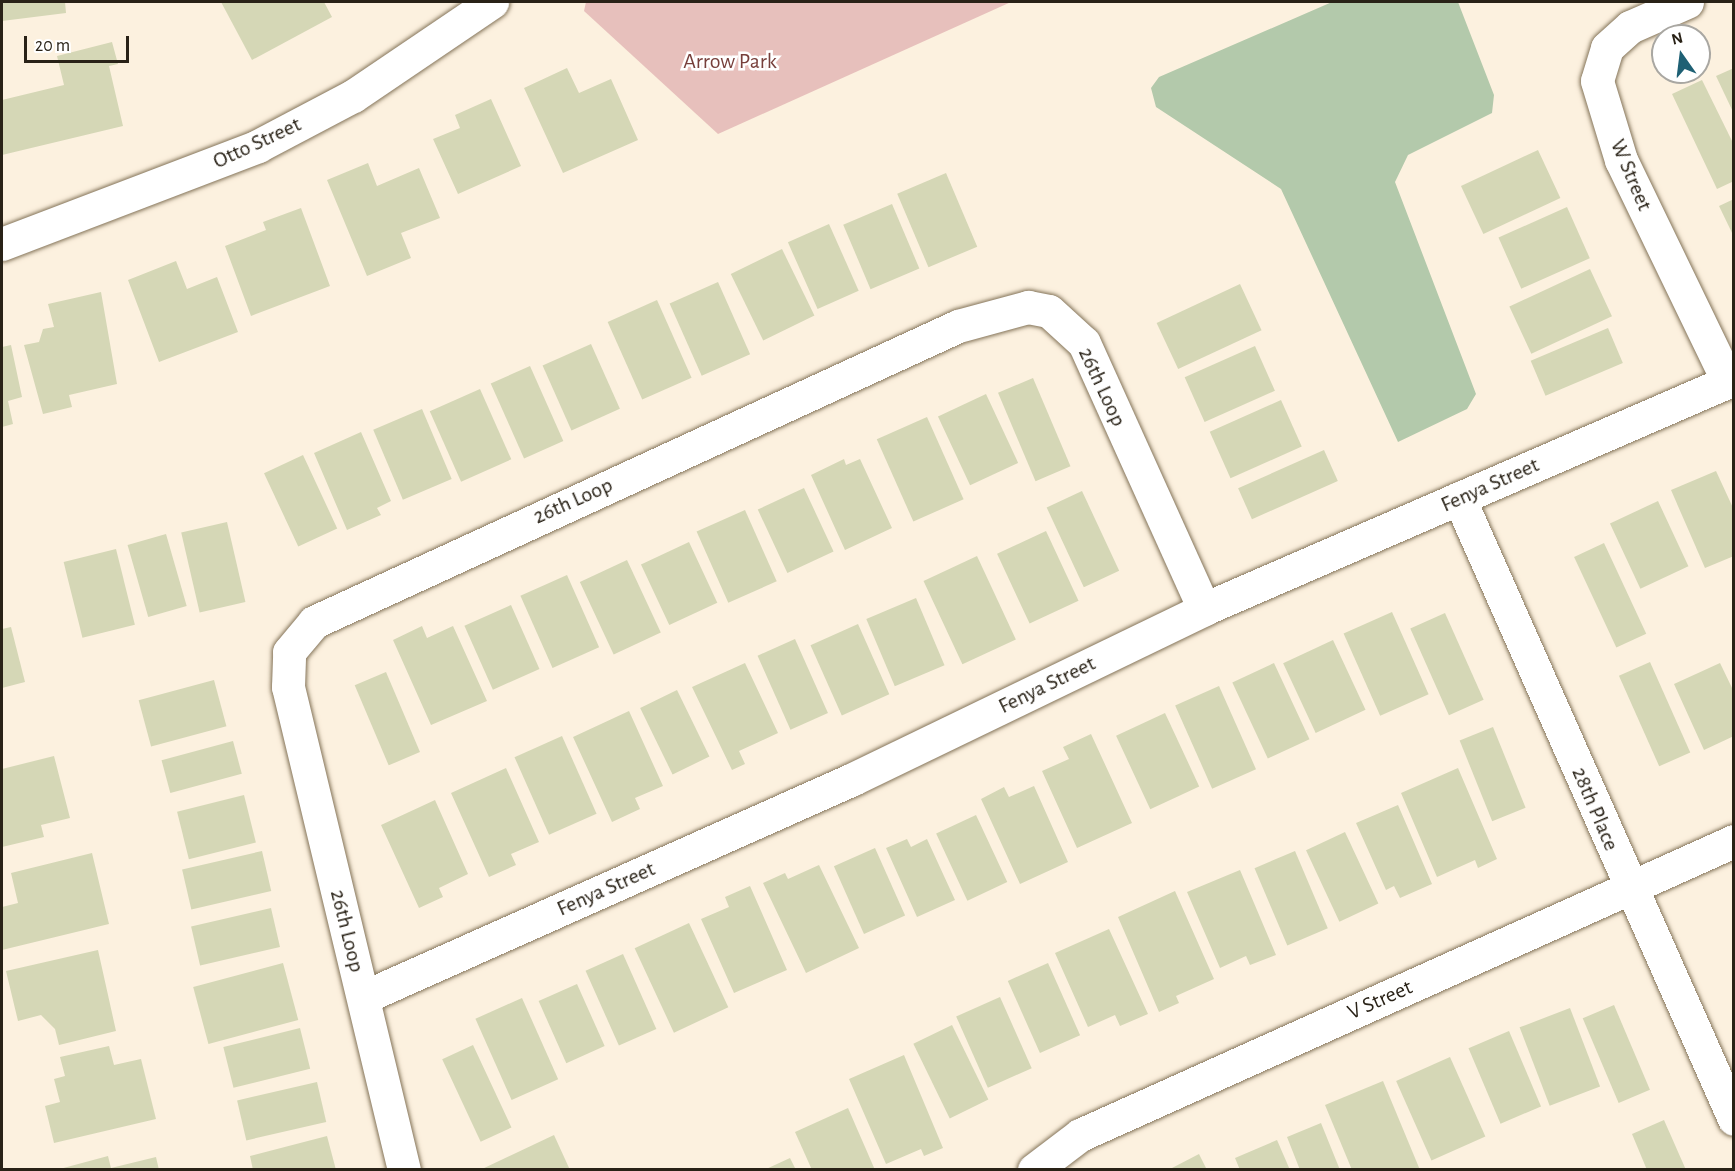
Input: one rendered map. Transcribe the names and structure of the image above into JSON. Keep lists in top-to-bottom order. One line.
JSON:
{"streets":{"street":["Otto Street","W Street","26th Loop","Fenya Street","28th Place","V Street"]},"crossings":[["W Street","Fenya Street"],["26th Loop","Fenya Street"],["Fenya Street","28th Place"],["28th Place","V Street"]],"parks":["Arrow Park"],"scale_bar":"20 m","north":"top"}
